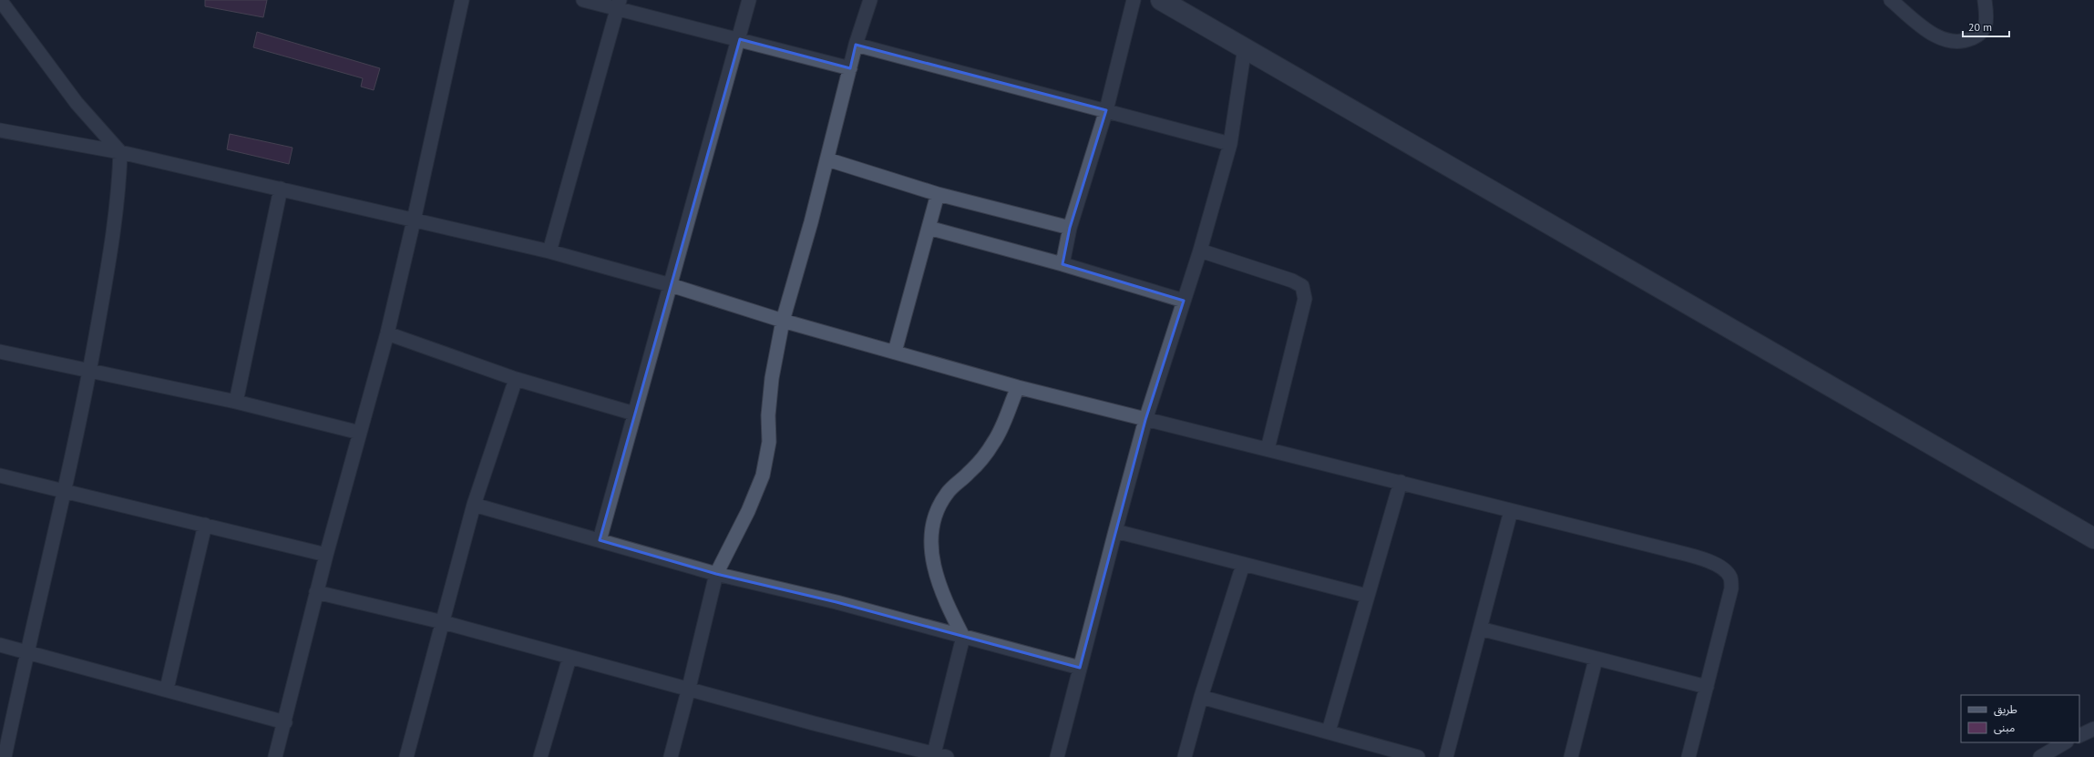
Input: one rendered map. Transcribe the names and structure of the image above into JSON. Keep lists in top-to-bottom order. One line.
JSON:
{"legend":["طريق","مبنى"],"scale_bar":"20 m"}
